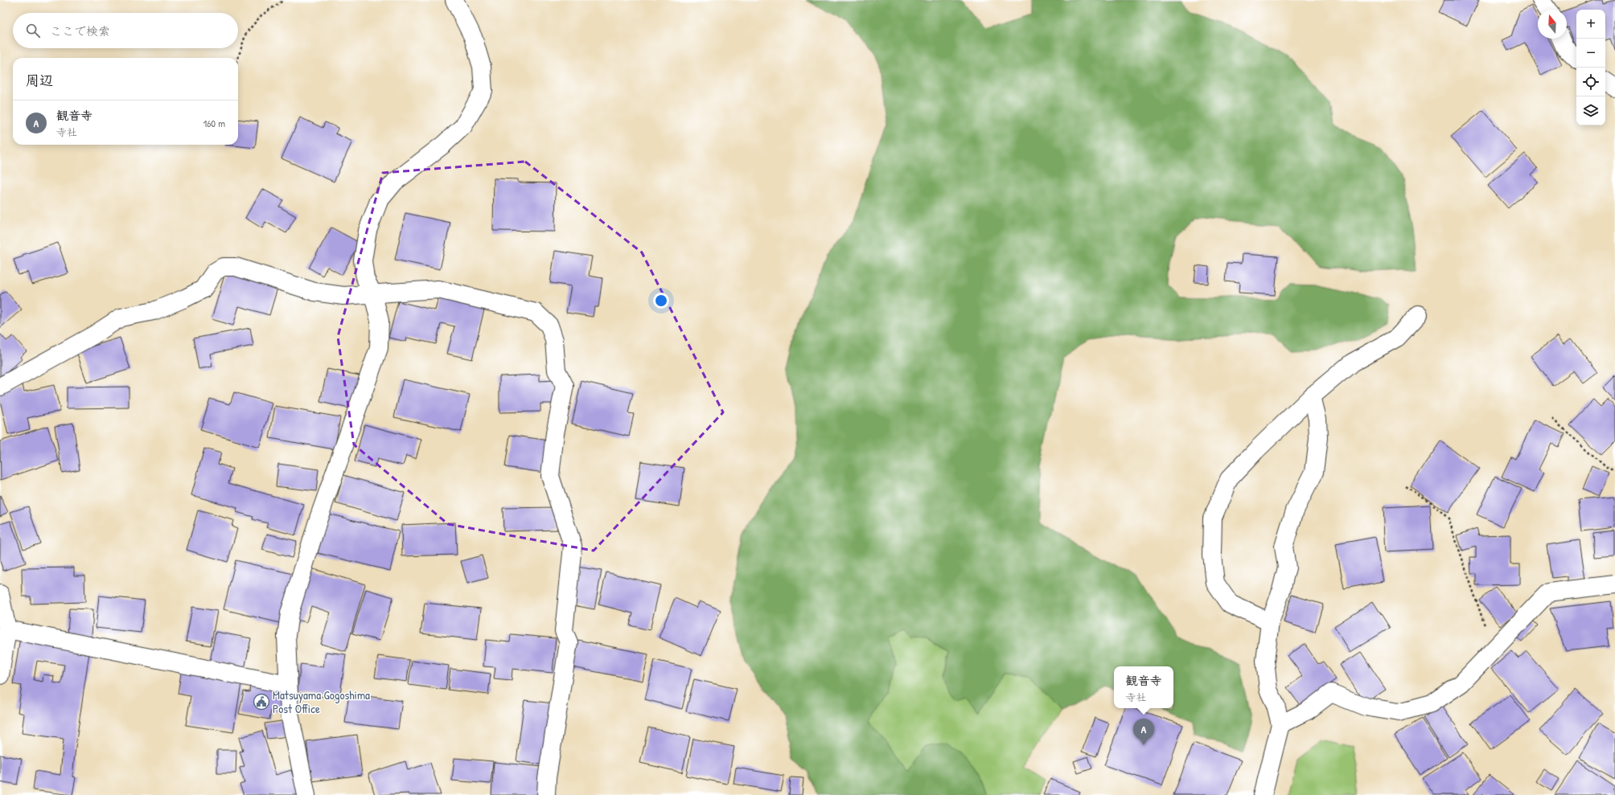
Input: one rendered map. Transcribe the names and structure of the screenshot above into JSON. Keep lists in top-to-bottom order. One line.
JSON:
{"places":{"public building":["Matsuyama Gogoshima Post Office"]},"north":"top","page":{"map_buttons":["+","−"],"search":"ここで検索","heading":"周辺","list":[{"mark":"A","name":"観音寺","note":"寺社","value":"160 m"}],"popup":["観音寺","寺社"],"pins":"A"}}
